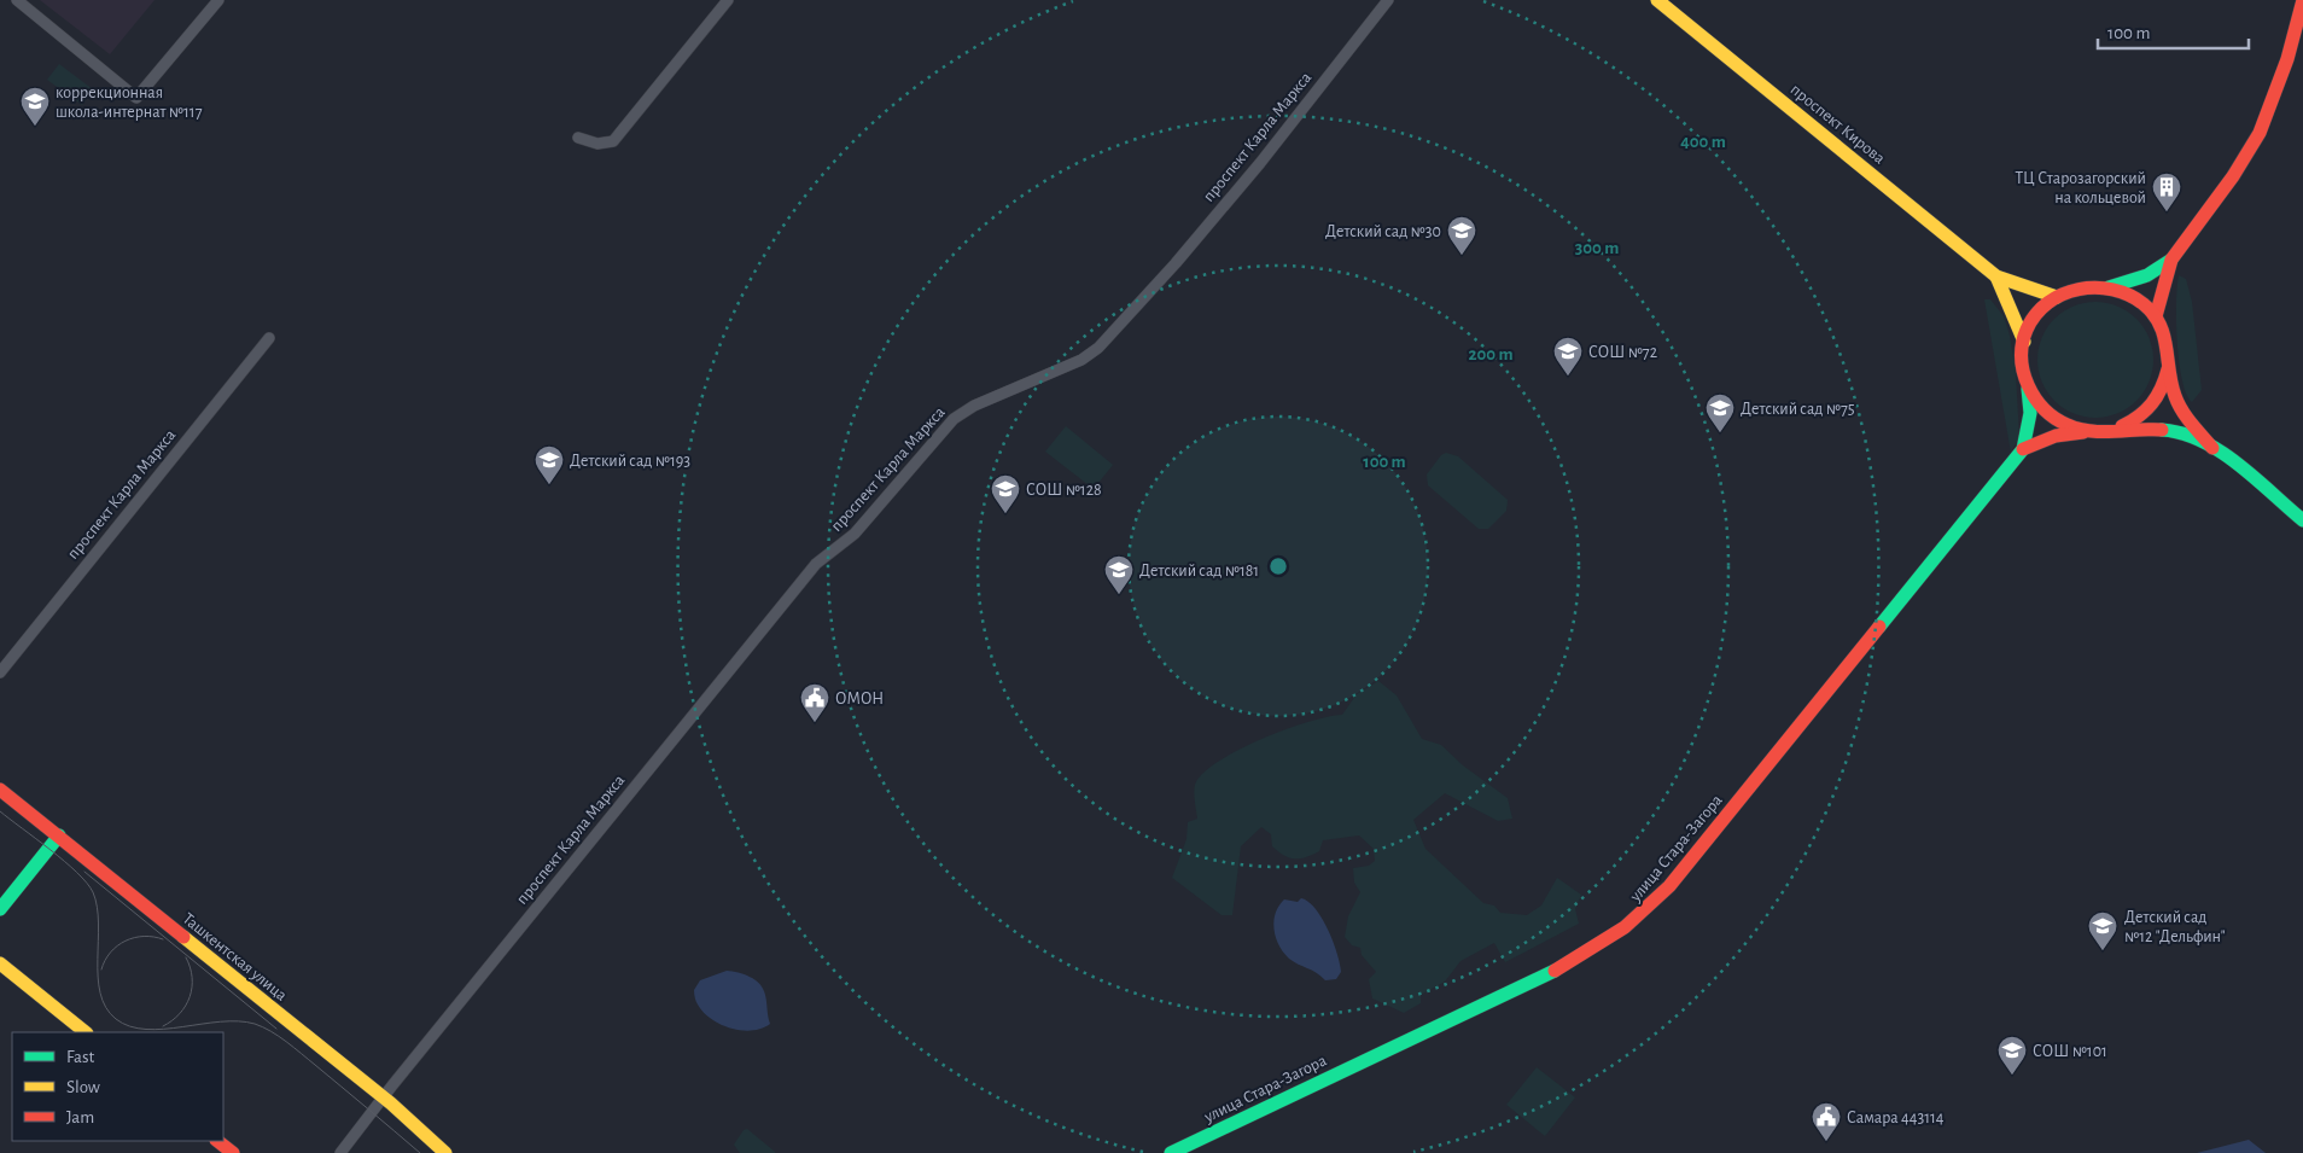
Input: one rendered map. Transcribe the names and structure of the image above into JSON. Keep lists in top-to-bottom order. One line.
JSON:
{"streets":{"main road":["проспект Кирова","улица Стара-Загора","Ташкентская улица"],"street":["проспект Карла Маркса"]},"crossings":[["проспект Карла Маркса","Ташкентская улица"]],"places":{"school or university":["коррекционная школа-интернат №117","Детский сад №30","СОШ №72","Детский сад №75","Детский сад №193","СОШ №128","Детский сад №181","Детский сад №12 \"Дельфин\"","СОШ №101"],"building":["ТЦ Старозагорский на кольцевой"],"public building":["ОМОН","Самара 443114"]},"legend":["Fast","Slow","Jam"],"scale_bar":"100 m","rings":["400 m","300 m","200 m","100 m"]}
